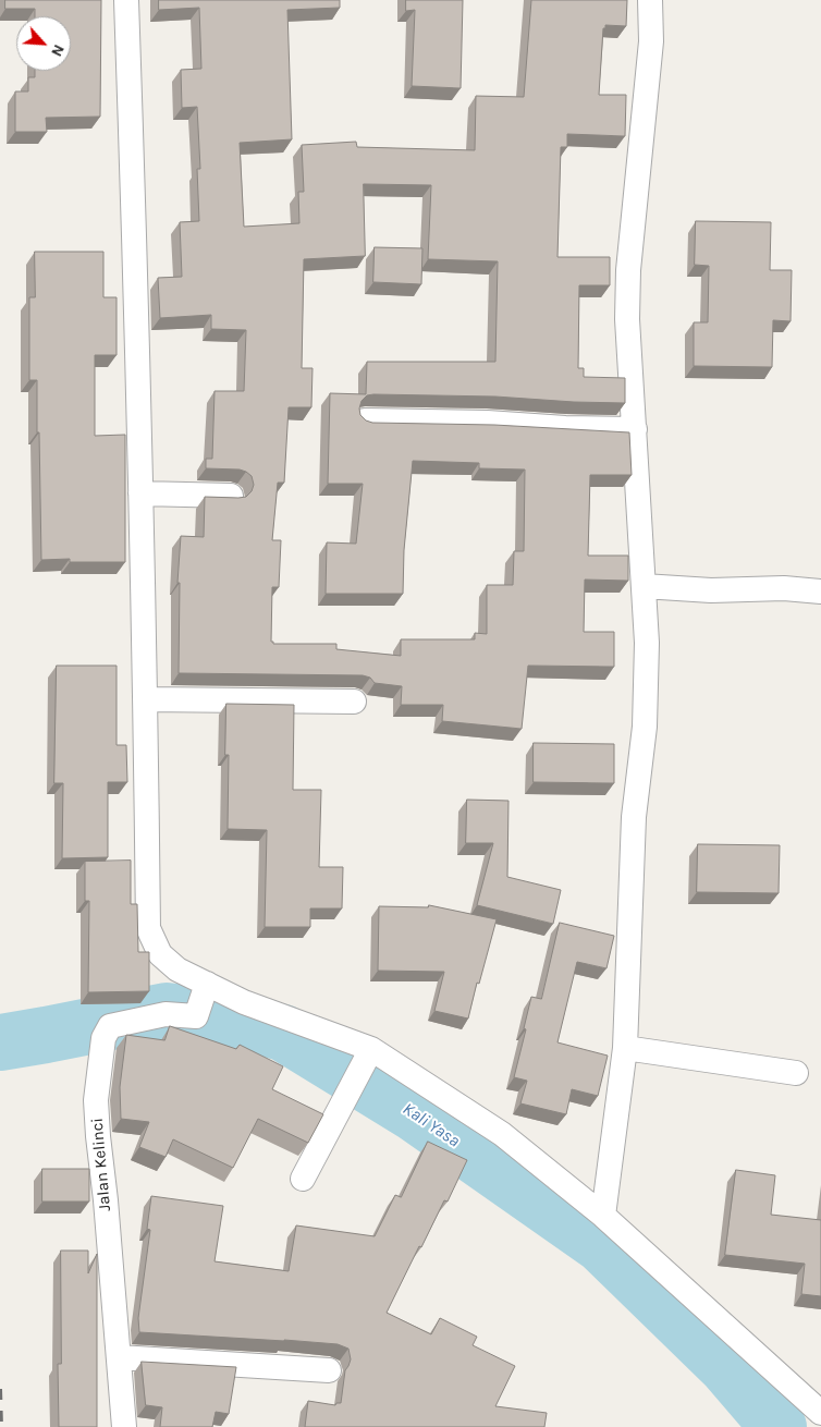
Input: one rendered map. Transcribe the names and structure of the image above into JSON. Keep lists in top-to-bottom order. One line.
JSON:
{"streets":{"street":["Jalan Kelinci"]},"water":["Kali Yasa"],"north":"bottom right"}
